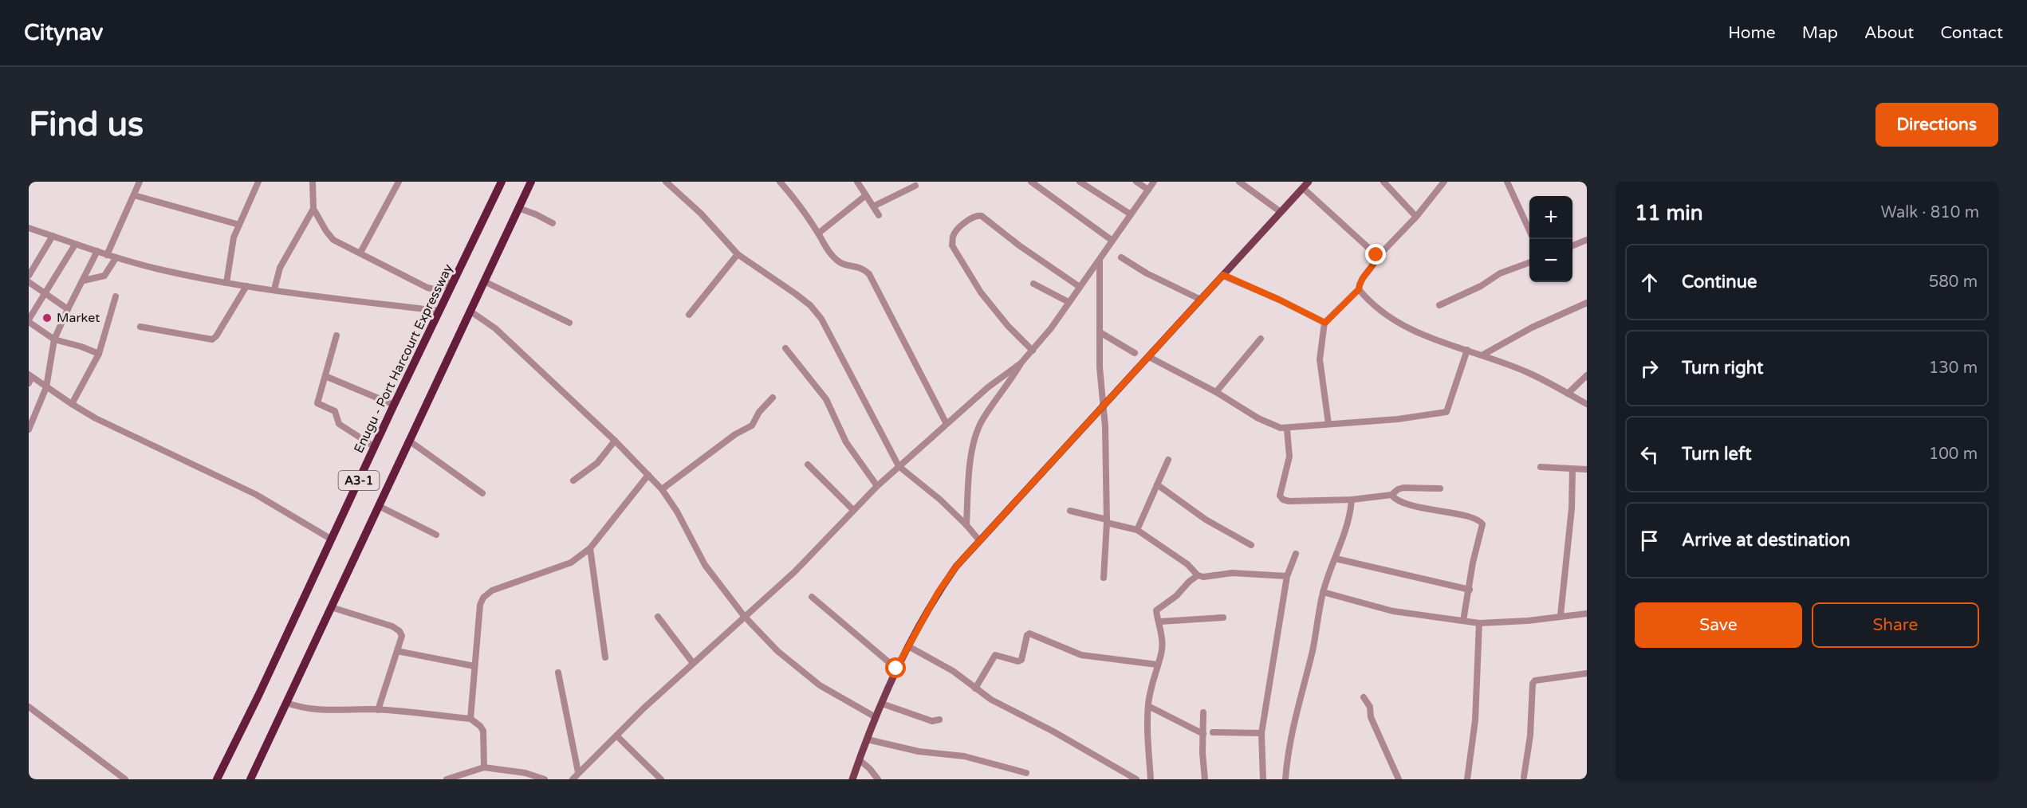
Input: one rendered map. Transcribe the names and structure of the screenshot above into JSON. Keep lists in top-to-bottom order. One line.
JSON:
{"streets":{"highway":["Enugu - Port Harcourt Expressway","A3-1"]},"places":["Market"],"page":{"header":"Citynav","nav":["Home","Map","About","Contact"],"buttons":["Directions",["Save","Share"]],"title":"Find us","heading":["11 min","Walk · 810 m"],"map_buttons":["+","−"],"list":[["Continue","580 m"],["Turn right","130 m"],["Turn left","100 m"],"Arrive at destination"]}}
